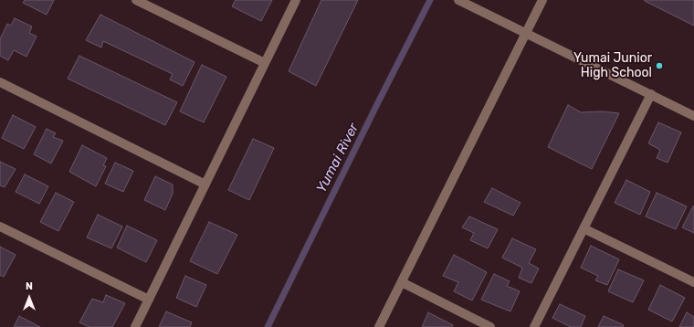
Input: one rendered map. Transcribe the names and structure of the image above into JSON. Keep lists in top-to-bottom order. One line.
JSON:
{"water":["Yumai River"],"places":["Yumai Junior High School"],"north":"top"}
